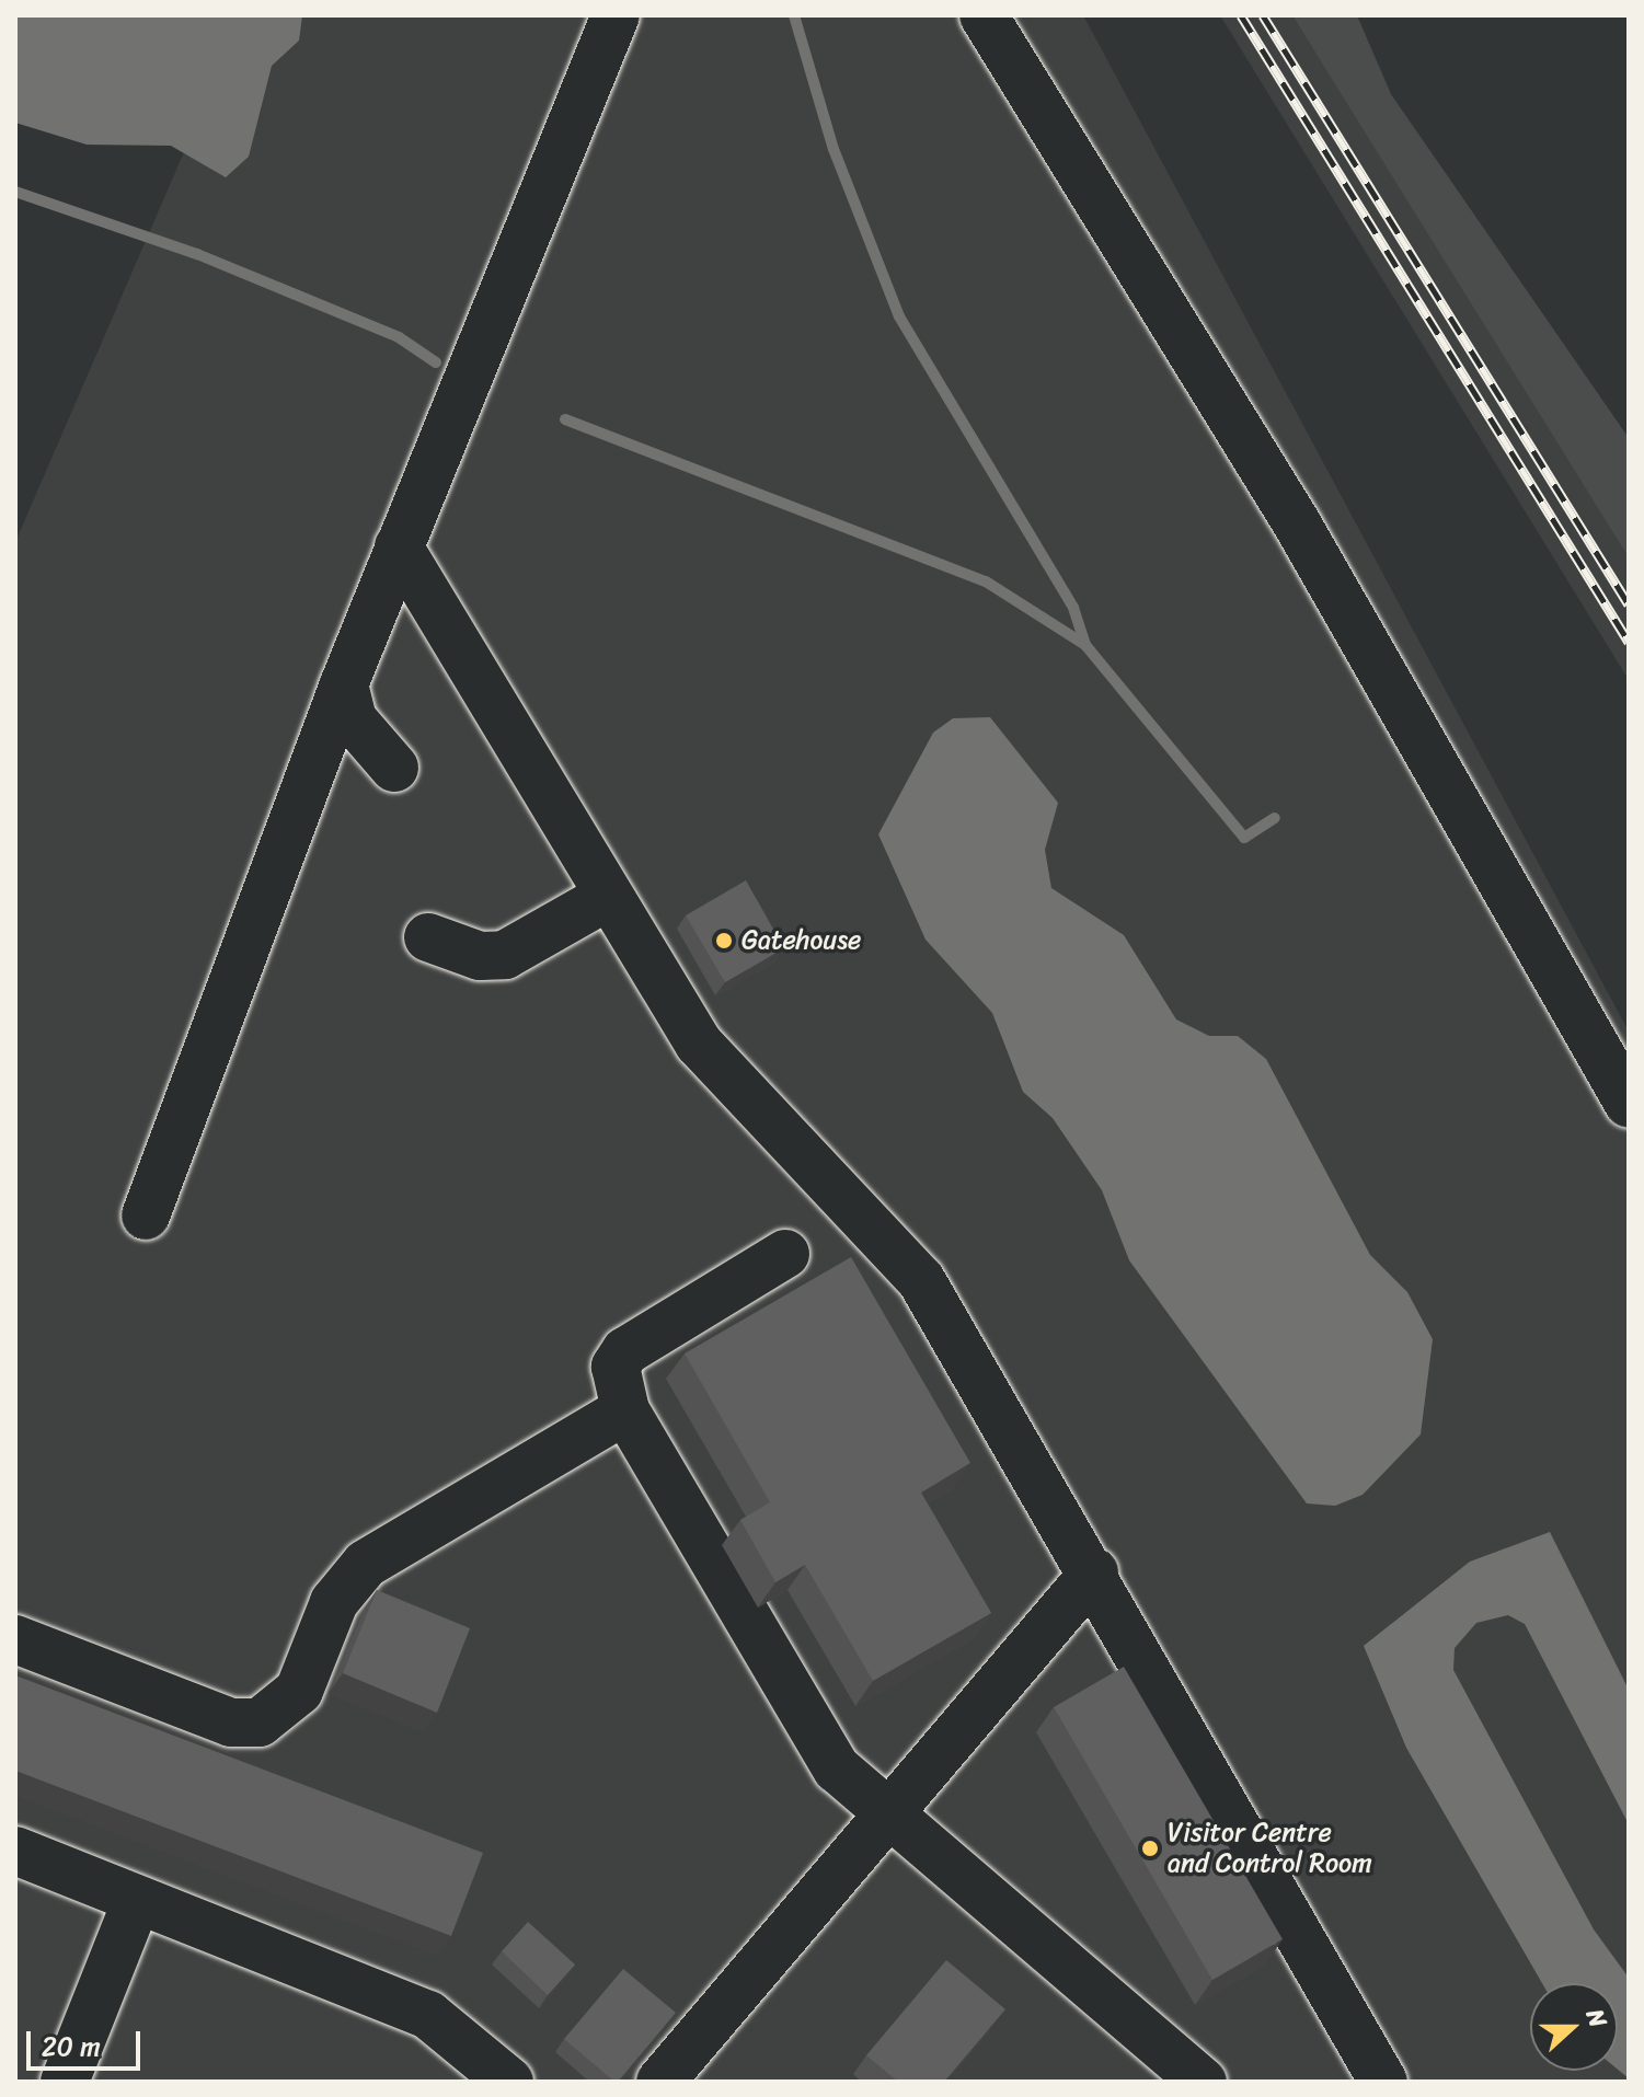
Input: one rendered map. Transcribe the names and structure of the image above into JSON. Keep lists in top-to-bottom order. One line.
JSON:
{"places":["Gatehouse","Visitor Centre and Control Room"],"scale_bar":"20 m","north":"right"}
